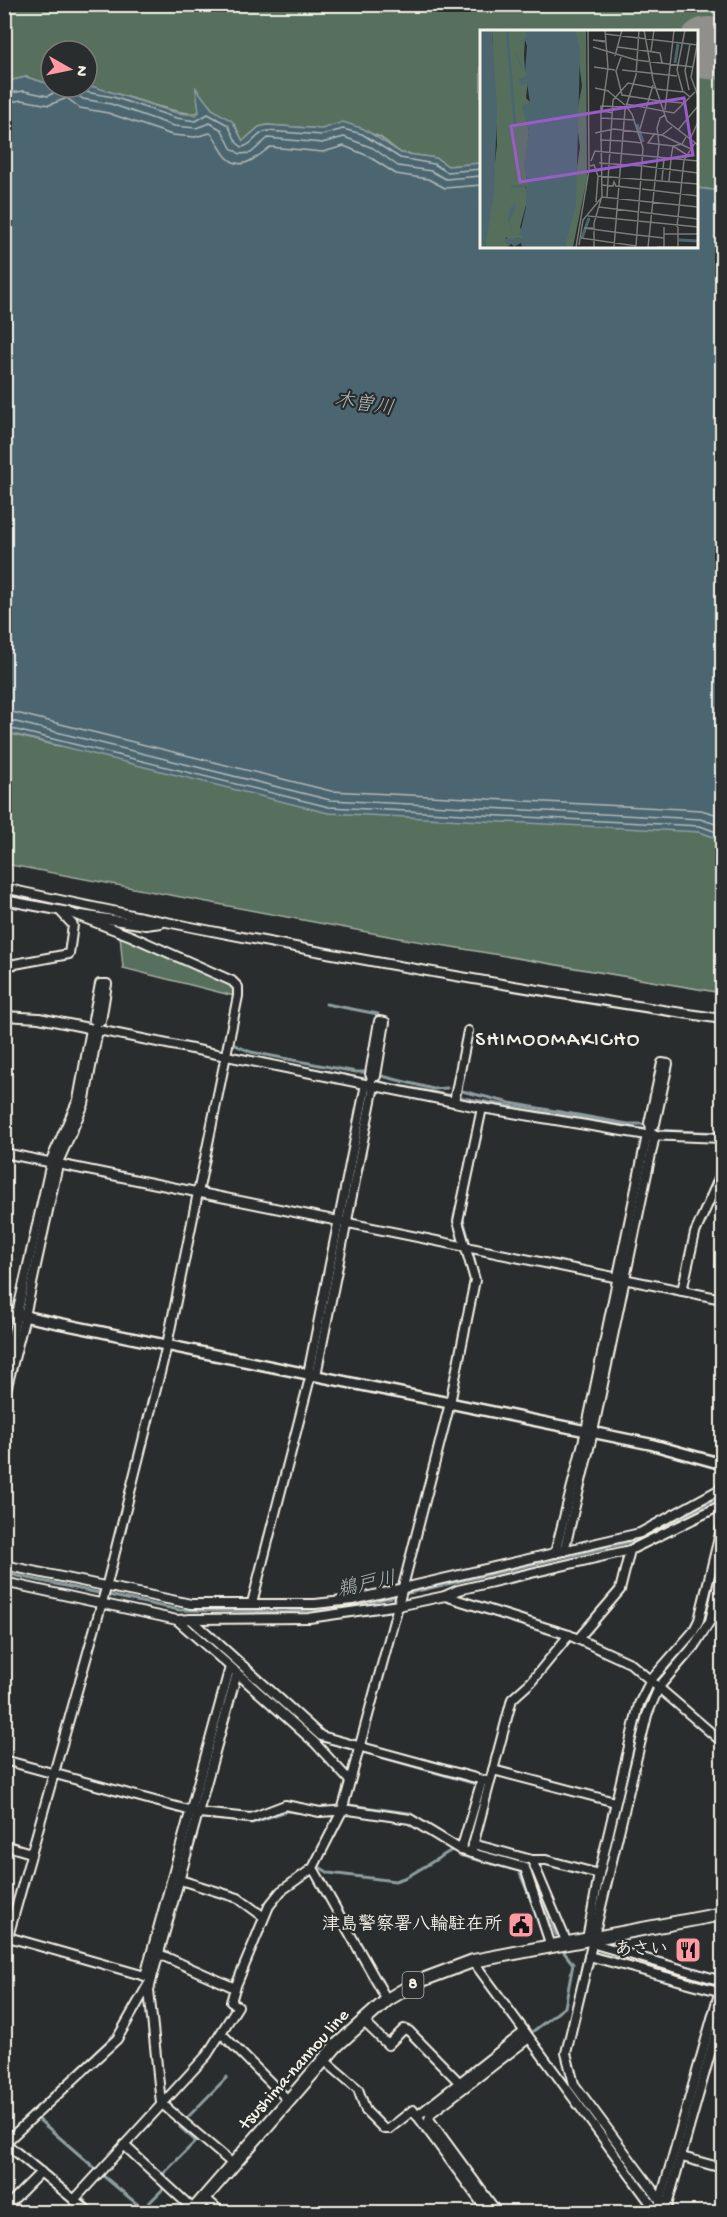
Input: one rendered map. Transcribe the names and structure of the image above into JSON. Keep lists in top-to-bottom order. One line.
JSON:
{"streets":{"main road":["8","tsushima-nannou line"]},"districts":["SHIMOOMAKICHO"],"water":["木曽川","鵜戸川"],"places":{"public building":["津島警察署八輪駐在所"],"restaurant":["あさい"]},"north":"right"}
